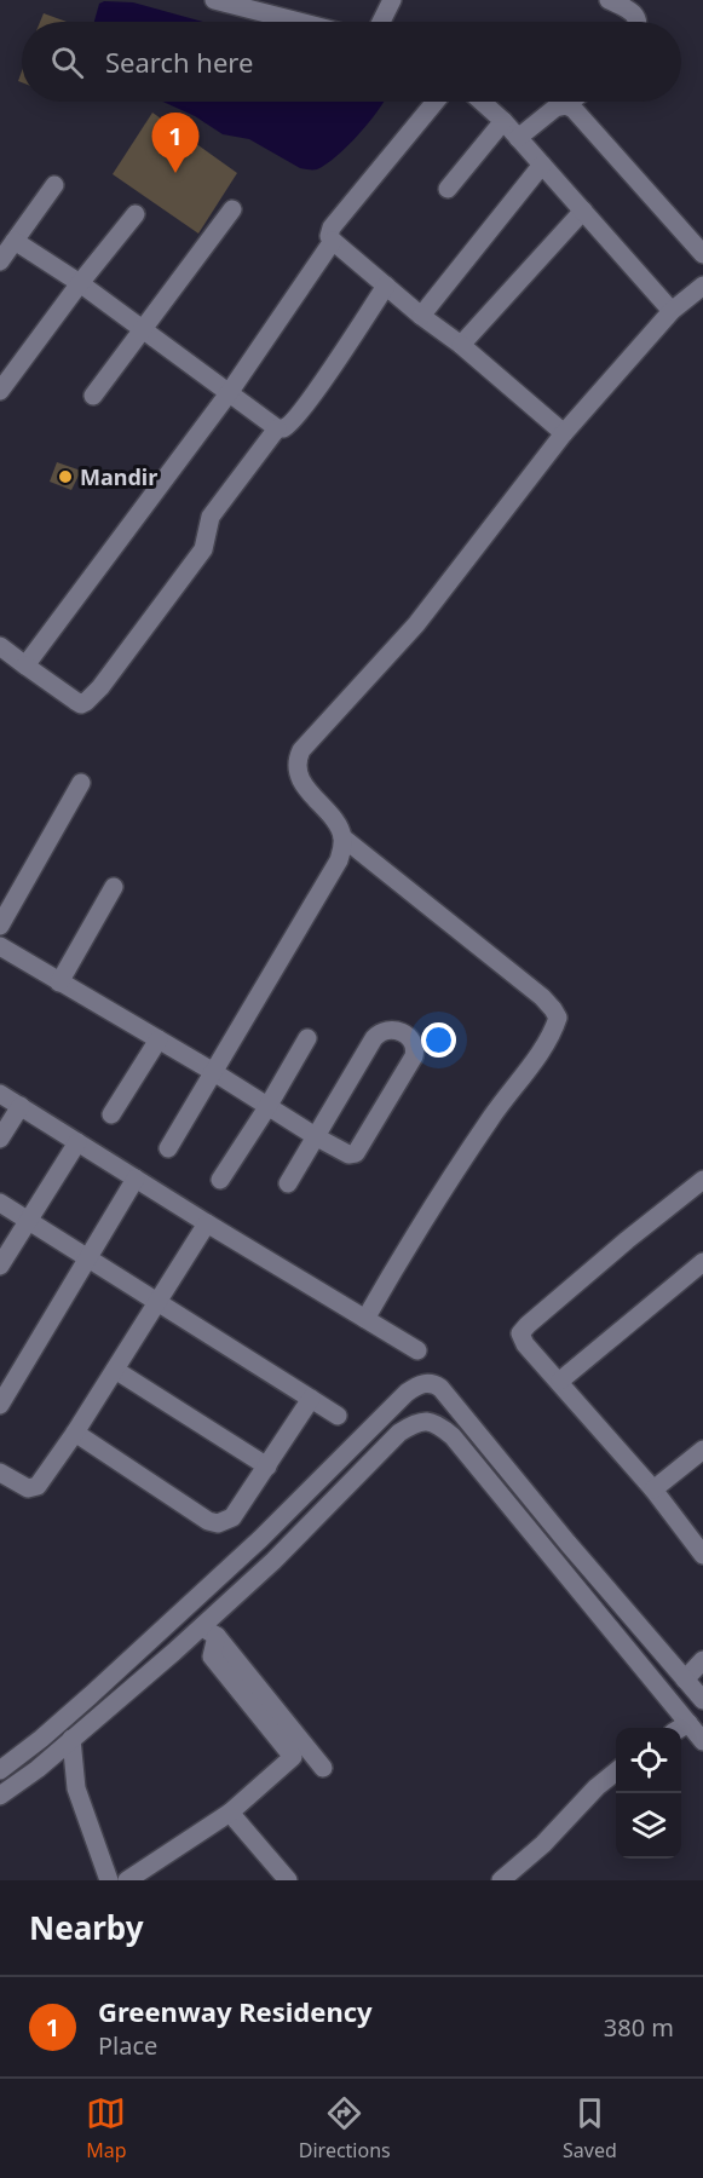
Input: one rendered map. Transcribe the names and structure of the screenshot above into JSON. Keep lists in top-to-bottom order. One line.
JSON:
{"places":["Mandir"],"page":{"search":"Search here","pins":"1","heading":"Nearby","list":[{"mark":"1","name":"Greenway Residency","note":"Place","value":"380 m"}],"nav":["Map","Directions","Saved"]}}
